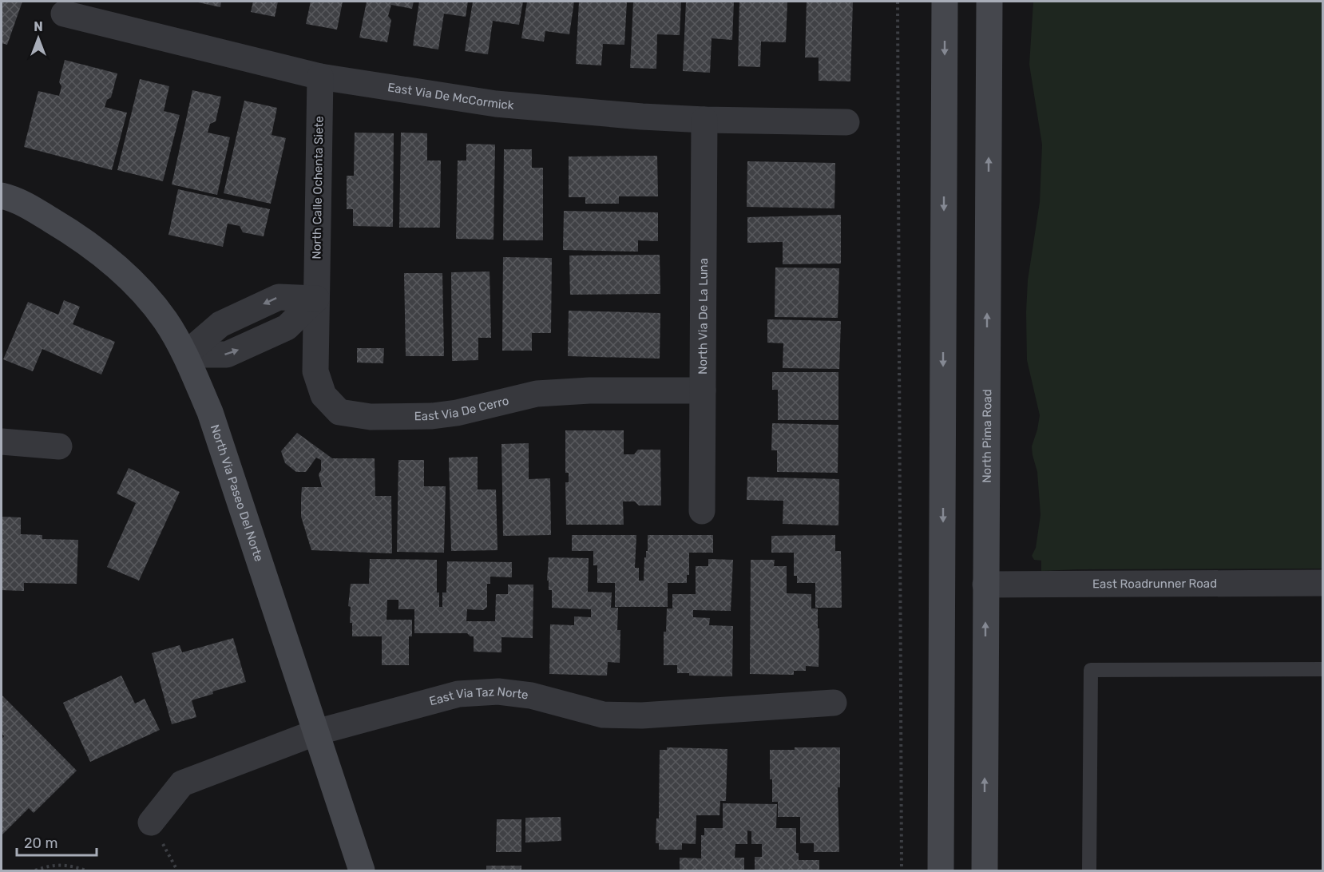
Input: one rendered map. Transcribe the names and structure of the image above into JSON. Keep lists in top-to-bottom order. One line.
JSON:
{"streets":{"main road":["North Pima Road","North Via Paseo Del Norte"],"street":["East Via De McCormick","North Calle Ochenta Siete","North Via De La Luna","East Via De Cerro","East Roadrunner Road","East Via Taz Norte"]},"crossings":[["East Via De McCormick","North Calle Ochenta Siete"],["East Via De McCormick","North Via De La Luna"],["North Calle Ochenta Siete","East Via De Cerro"],["North Via De La Luna","East Via De Cerro"],["North Pima Road","East Roadrunner Road"],["North Via Paseo Del Norte","East Via Taz Norte"]],"scale_bar":"20 m","north":"top"}
